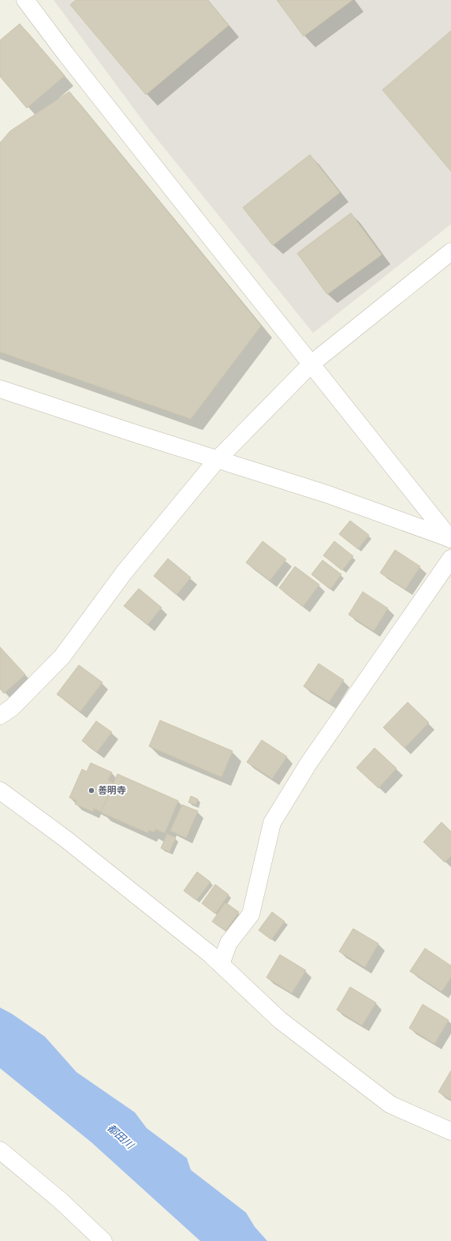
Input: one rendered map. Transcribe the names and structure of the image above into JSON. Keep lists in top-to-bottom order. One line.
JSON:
{"water":["都田川"],"places":["善明寺"]}
